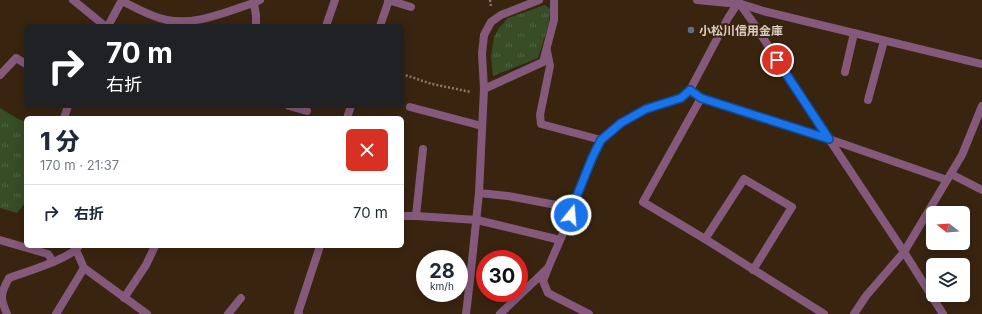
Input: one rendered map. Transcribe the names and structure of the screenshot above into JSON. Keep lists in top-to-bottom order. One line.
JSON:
{"places":["小松川信用金庫"],"north":"left","page":{"turn":["70 m","右折"],"heading":["1 分","170 m · 21:37"],"list":[{"name":"右折","value":"70 m"}],"speed":"28 km/h","limit":"30"}}
